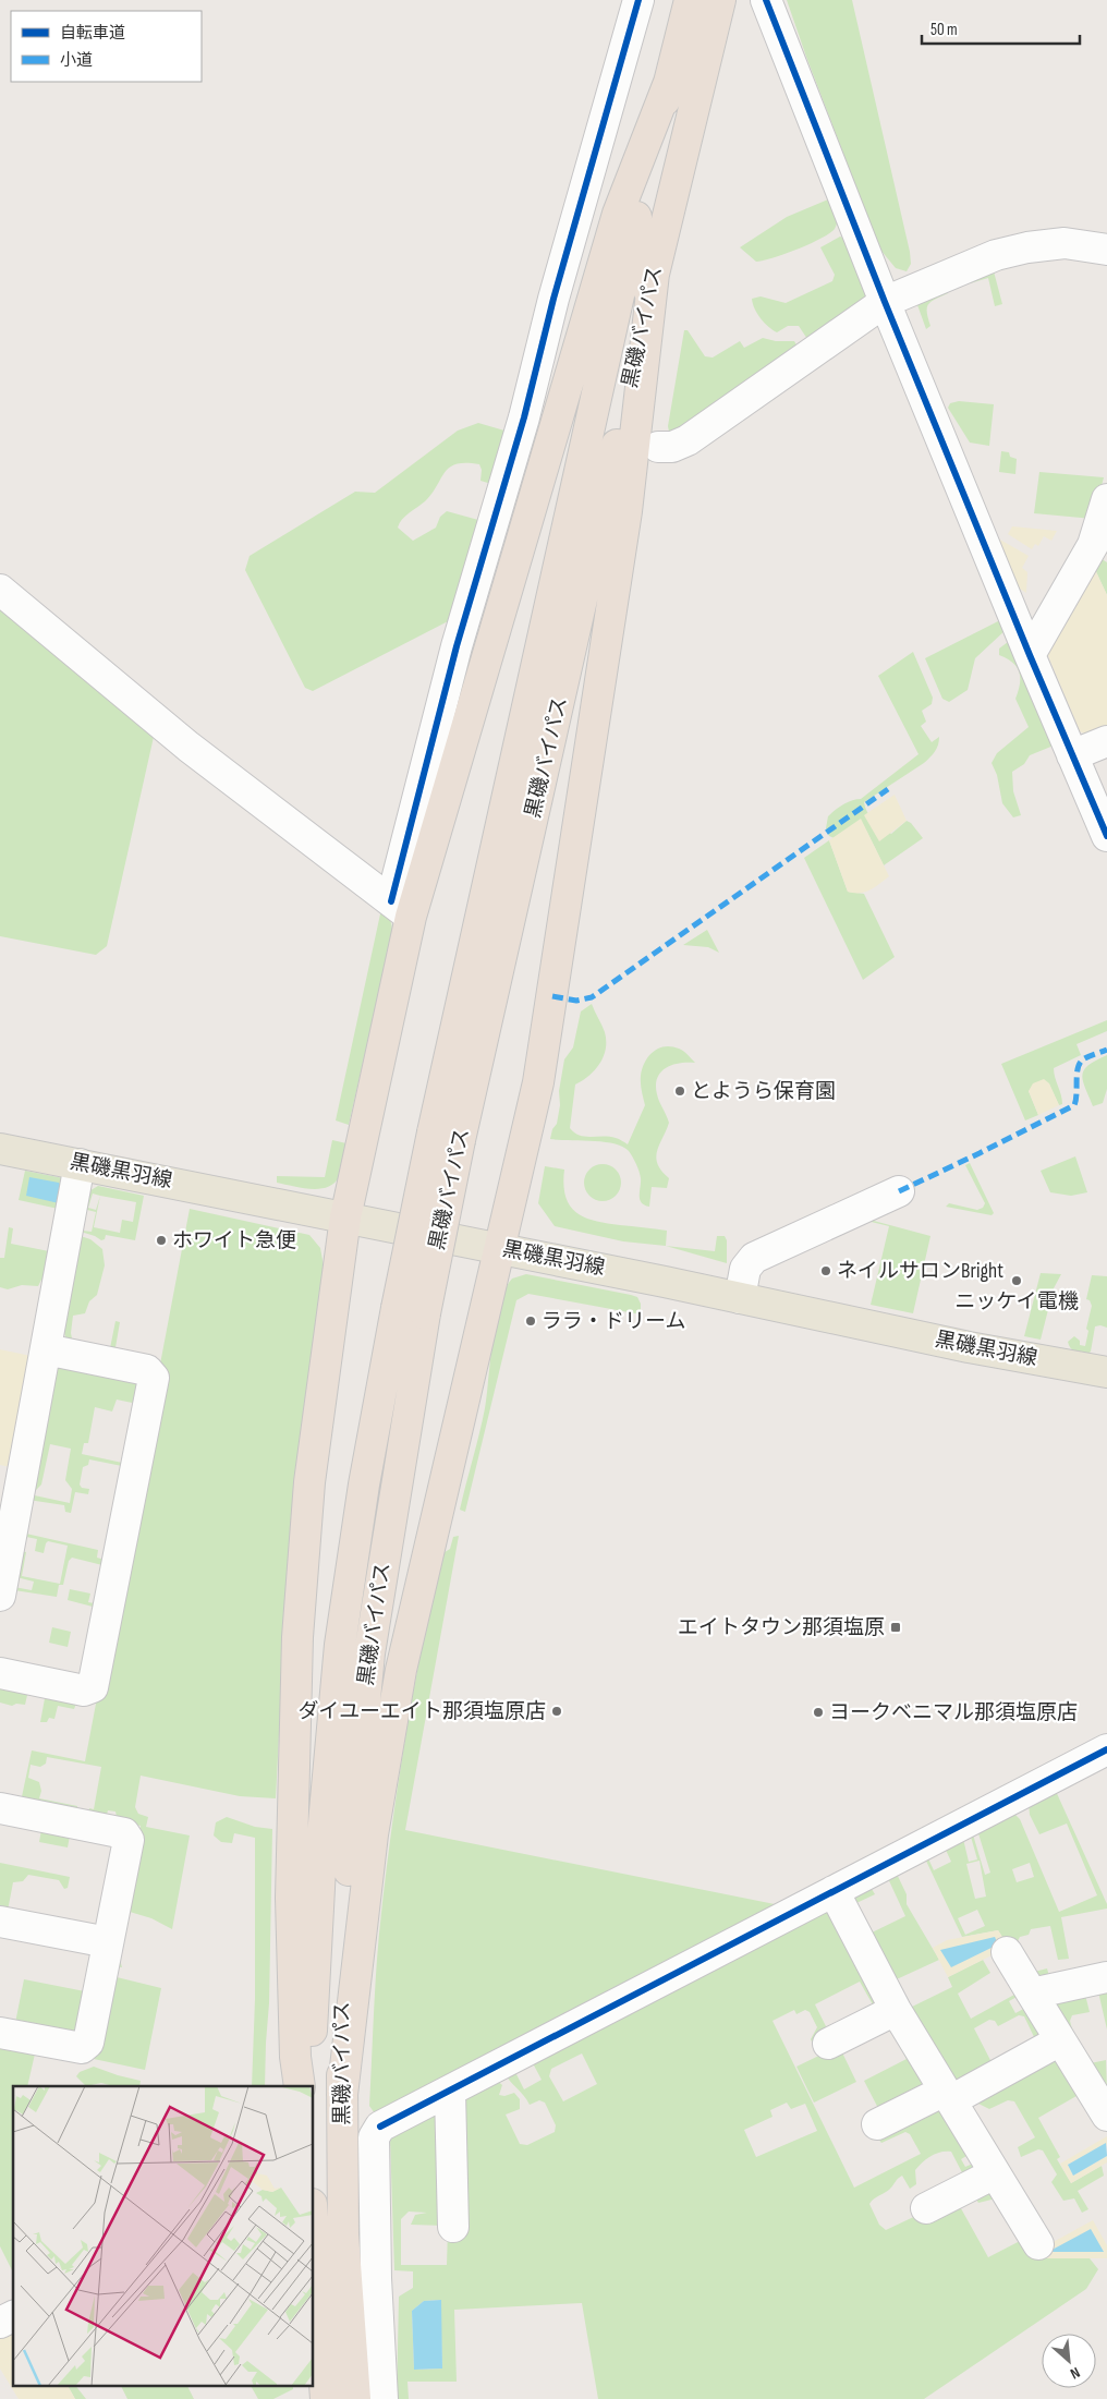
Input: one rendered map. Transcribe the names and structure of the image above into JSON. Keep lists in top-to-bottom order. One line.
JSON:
{"streets":{"highway":["黒磯バイパス"],"main road":["黒磯黒羽線"]},"places":{"other":["とようら保育園","ホワイト急便","ネイルサロンBright","ニッケイ電機","ララ・ドリーム","ダイユーエイト那須塩原店","ヨークベニマル那須塩原店"],"transit":["エイトタウン那須塩原"]},"legend":["自転車道","小道"],"scale_bar":"50 m","north":"bottom right"}
